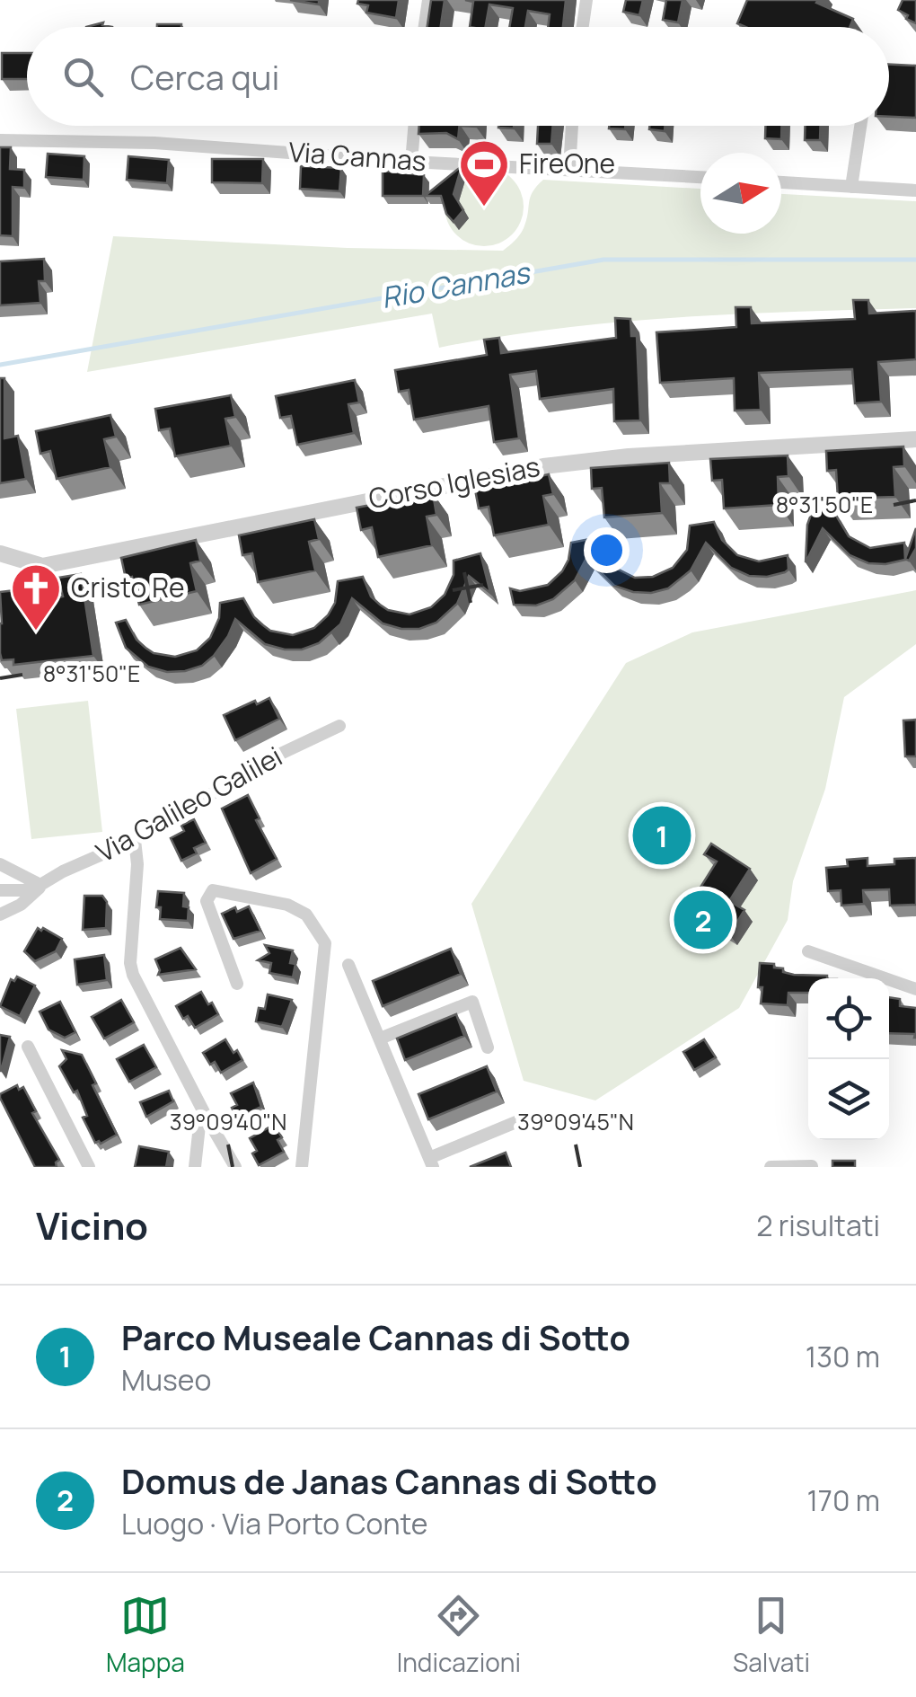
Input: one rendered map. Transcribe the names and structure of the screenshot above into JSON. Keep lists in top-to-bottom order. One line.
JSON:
{"streets":{"street":["Via Cannas","Corso Iglesias","Via Galileo Galilei"]},"water":["Rio Cannas"],"places":{"sports":["FireOne"],"church":["Cristo Re"]},"north":"right","page":{"search":"Cerca qui","pins":["1","2"],"heading":["Vicino","2 risultati"],"list":[{"mark":"1","name":"Parco Museale Cannas di Sotto","note":"Museo","value":"130 m"},{"mark":"2","name":"Domus de Janas Cannas di Sotto","note":"Luogo · Via Porto Conte","value":"170 m"}],"nav":["Mappa","Indicazioni","Salvati"]},"coordinates":["8°31'50\"E","39°09'40\"N","39°09'45\"N"]}
